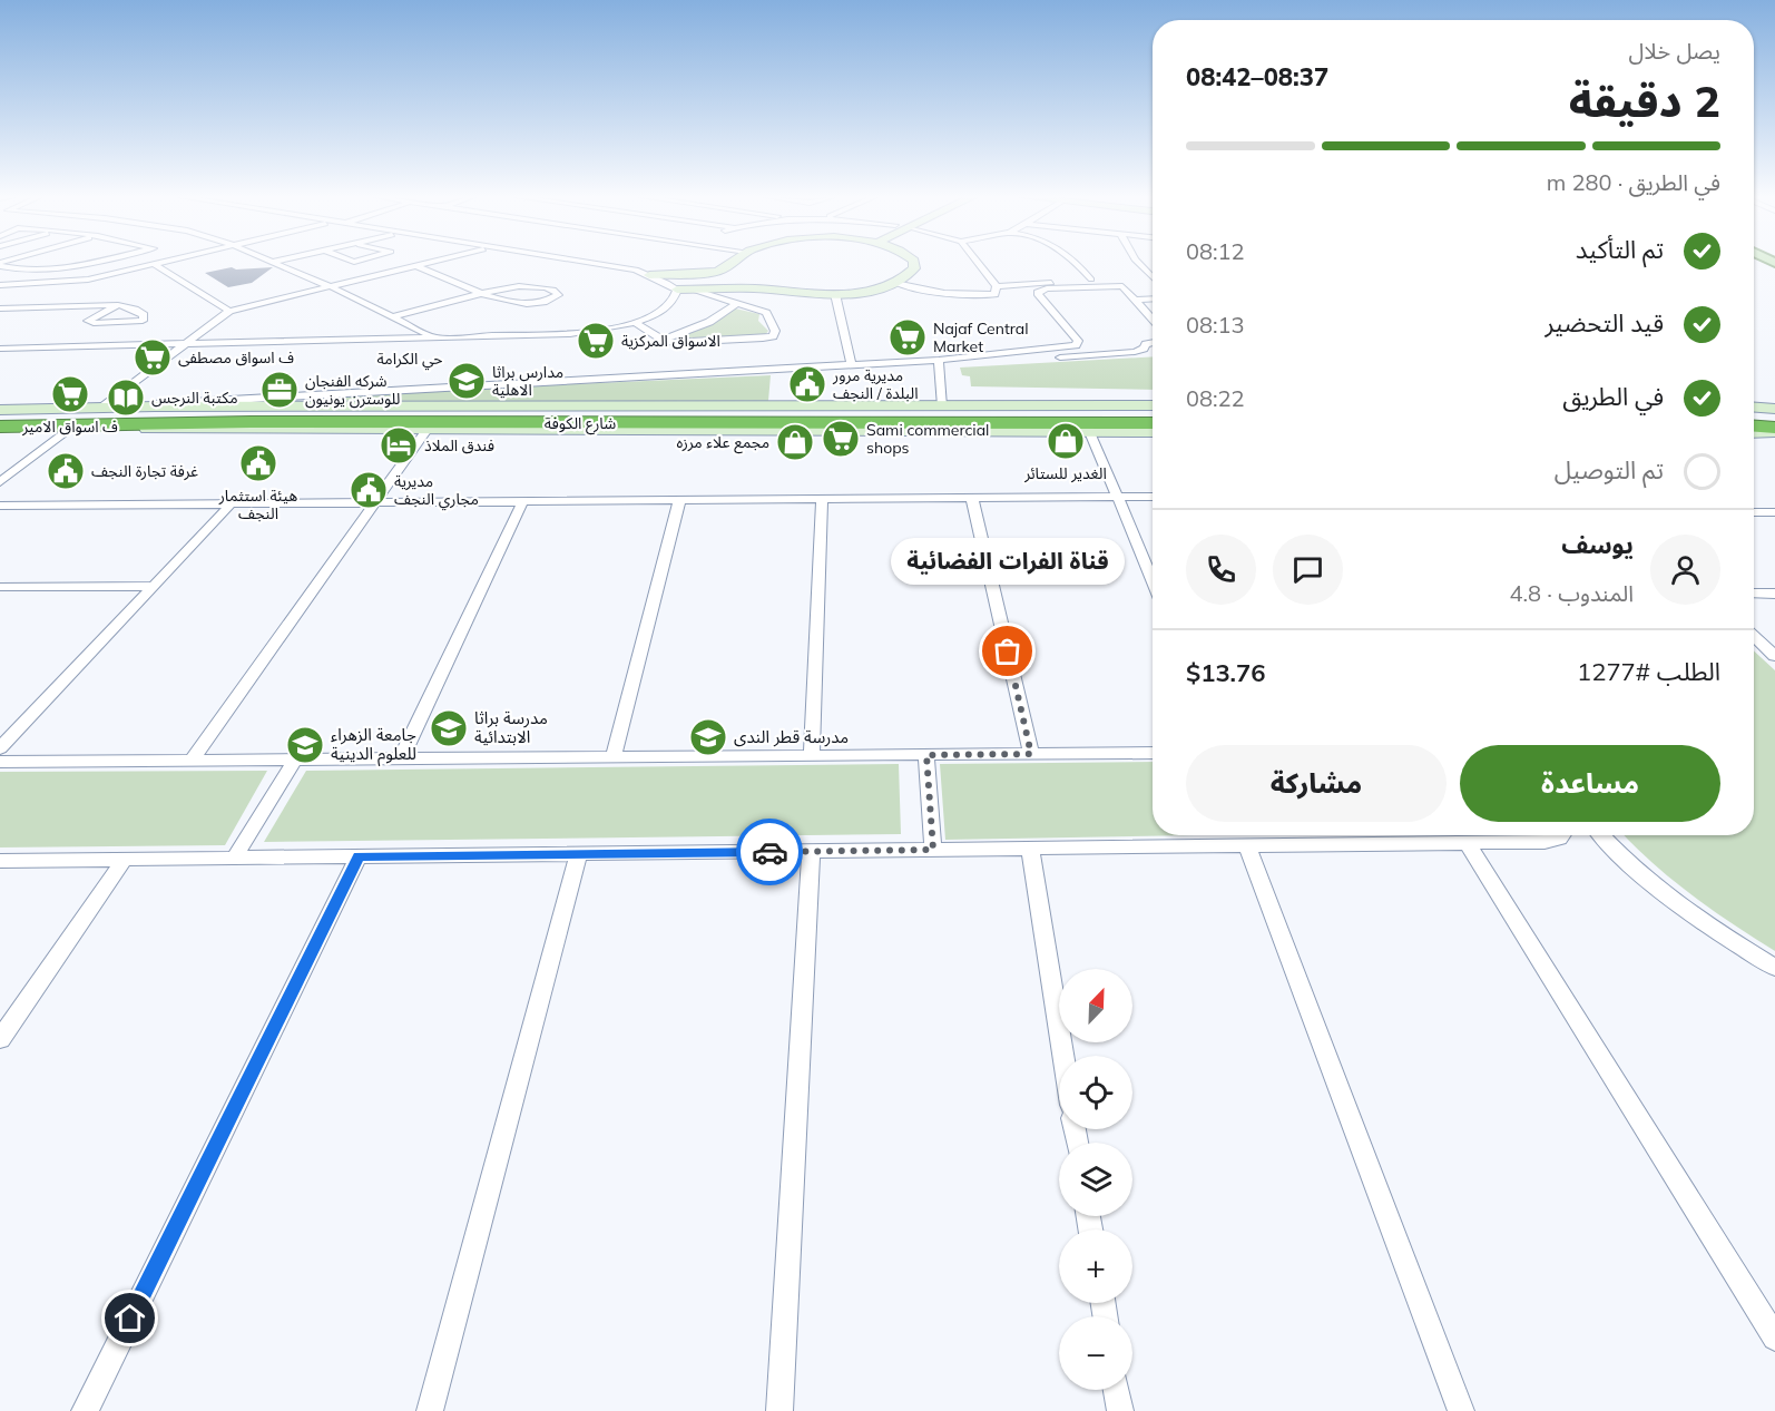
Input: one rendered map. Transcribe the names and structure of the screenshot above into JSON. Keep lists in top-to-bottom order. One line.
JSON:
{"streets":{"highway":["شارع الكوفة"]},"districts":["حي الكرامة"],"places":{"supermarket":["Najaf Central Market","الاسواق المركزية","ف اسواق مصطفى","ف اسواق الامير","Sami commercial shops"],"school or university":["مدارس براثا الاهلية","مدرسة براثا الابتدائية","مدرسة قطر الندى","جامعة الزهراء للعلوم الدينية"],"public building":["مديرية مرور البلدة / النجف","هيئة استثمار النجف","غرفة تجارة النجف","مديرية مجاري النجف"],"office":["شركه الفنجان للوسترن یونیون"],"library":["مكتبة النرجس"],"shop":["الغدير للستائر","مجمع علاء مرزه"],"hotel":["فندق الملاذ"],"other":["قناة الفرات الفضائية"]},"north":"top right","page":{"heading":["2 دقيقة","يصل خلال","08:37–08:42"],"panel":["يوسف","المندوب · 4.8","الطلب #1277","$13.76"],"bar":"في الطريق · 280 m","list":[["تم التأكيد","08:12"],["قيد التحضير","08:13"],["في الطريق","08:22"],"تم التوصيل"],"bubble":"قناة الفرات الفضائية","buttons":["مساعدة","مشاركة"],"map_buttons":["+","−"]}}
